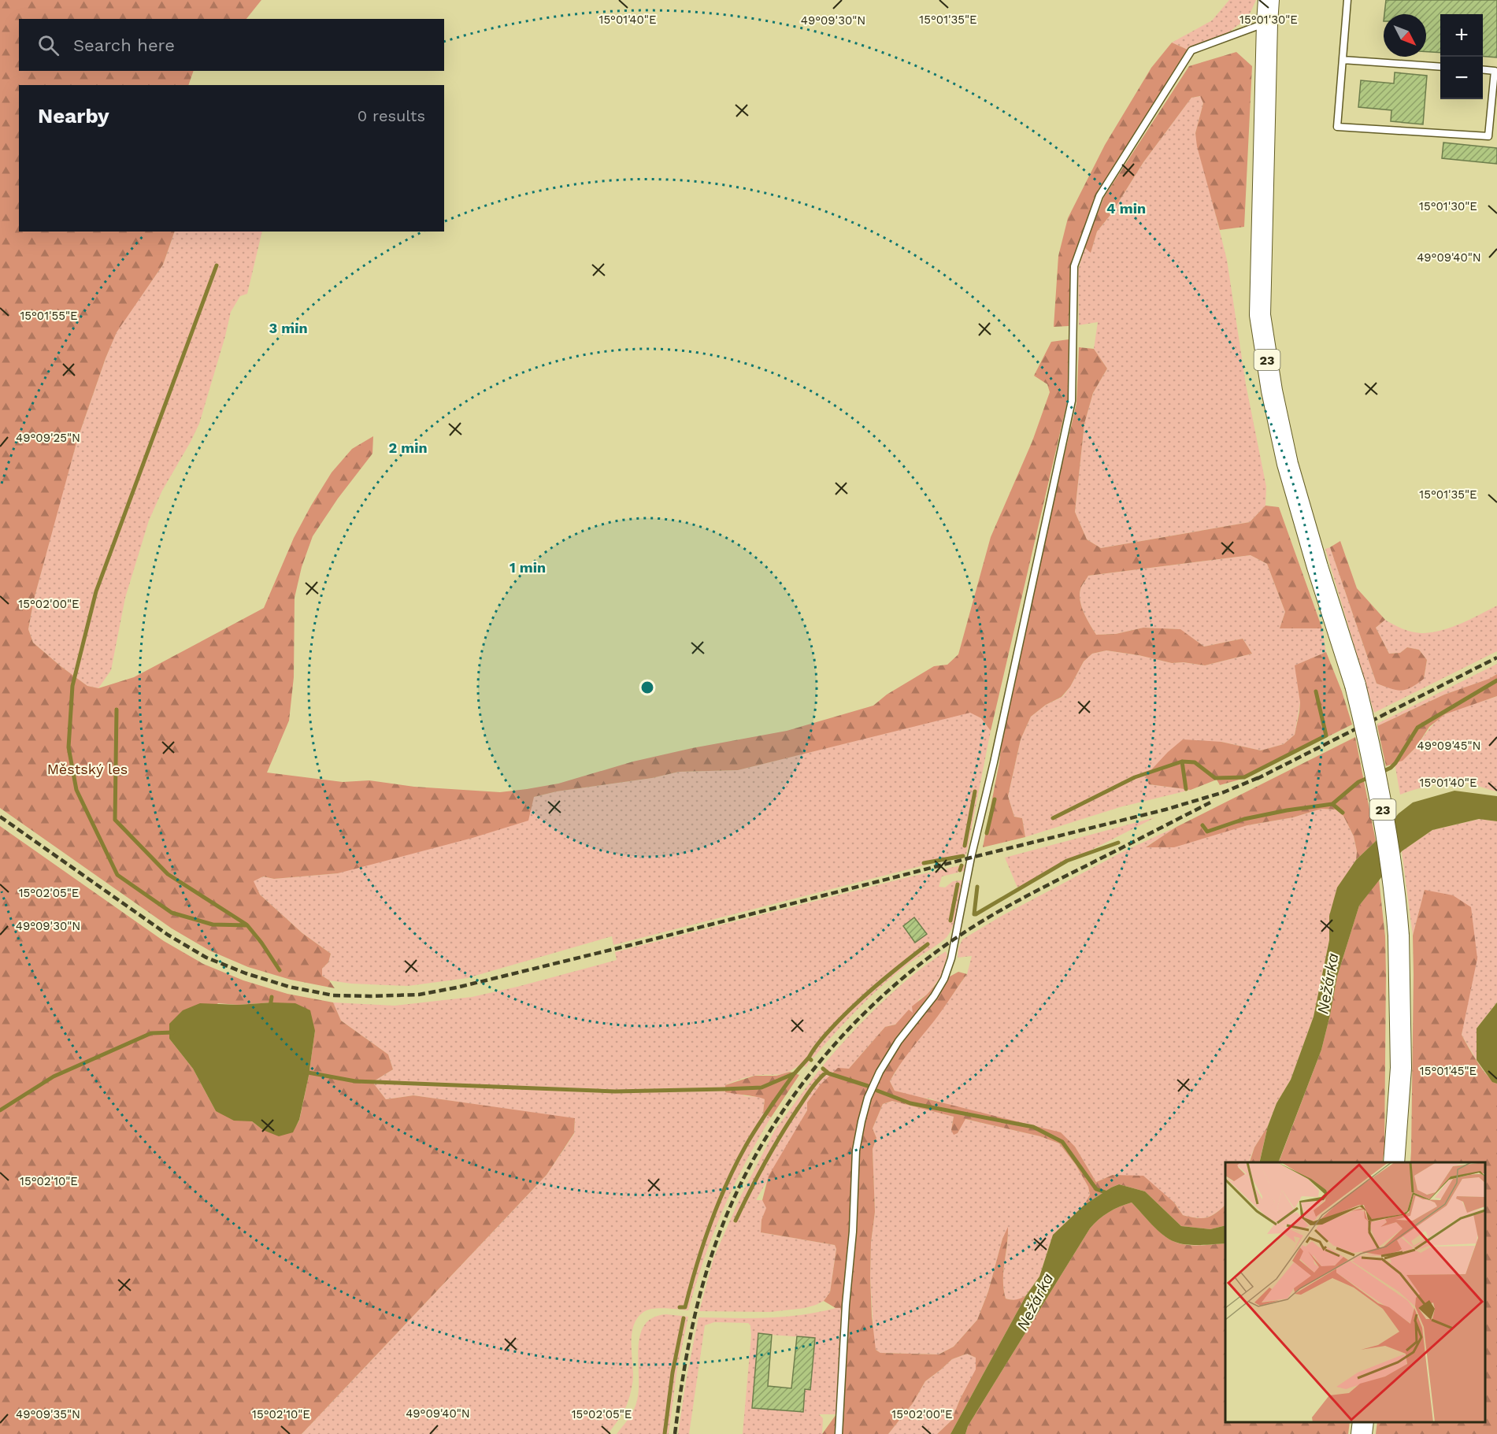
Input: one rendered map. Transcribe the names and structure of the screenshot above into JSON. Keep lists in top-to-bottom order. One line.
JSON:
{"streets":{"main road":["23"]},"water":["Nežárka"],"parks":["Městský les"],"north":"bottom right","page":{"map_buttons":["+","−"],"search":"Search here","heading":["Nearby","0 results"]},"coordinates":["15°01'35\"E","15°01'40\"E","15°01'30\"E","49°09'30\"N","49°09'40\"N","15°01'55\"E","49°09'25\"N","15°02'00\"E","49°09'45\"N","15°02'05\"E","15°01'45\"E","15°02'10\"E","49°09'35\"N"],"rings":["4 min","3 min","2 min","1 min"]}
